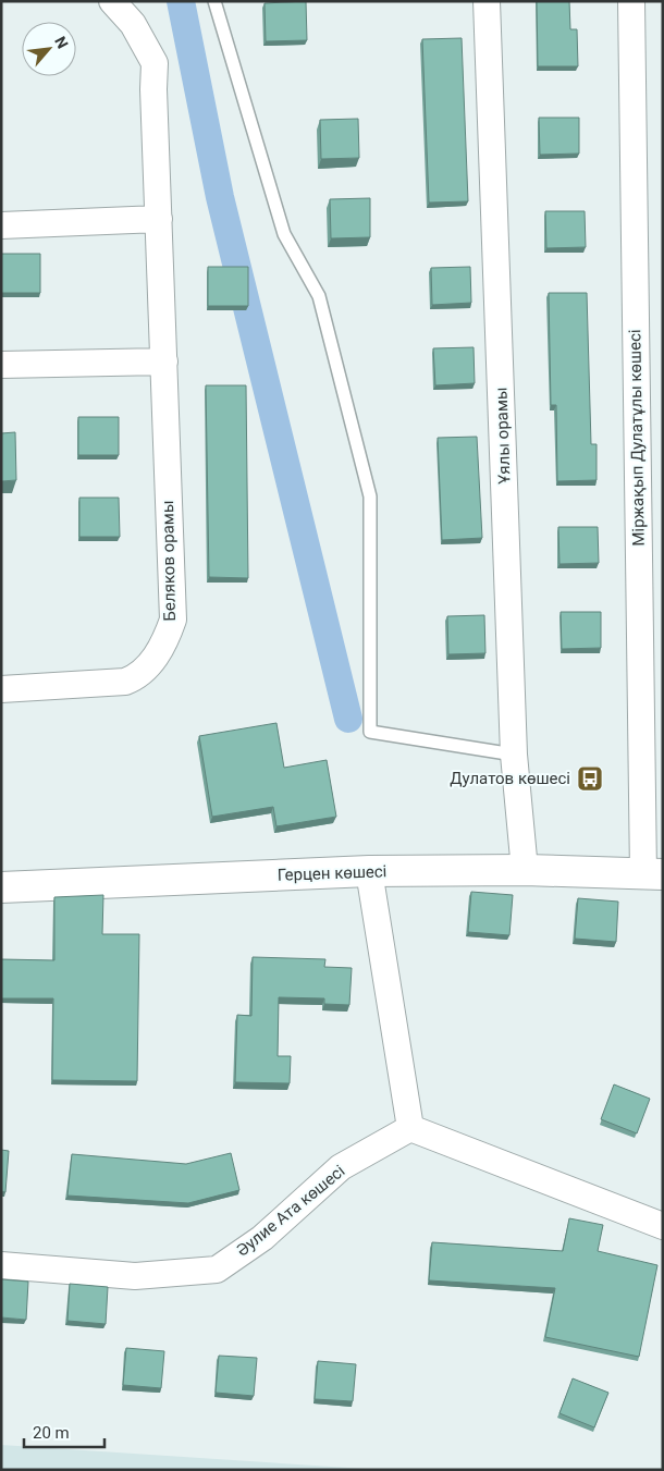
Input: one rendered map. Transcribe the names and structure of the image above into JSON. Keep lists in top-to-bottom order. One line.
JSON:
{"streets":{"street":["Ұялы орамы","Міржақып Дулатұлы көшесі","Беляков орамы","Герцен көшесі","Әулие Ата көшесі"]},"crossings":[["Ұялы орамы","Герцен көшесі"],["Міржақып Дулатұлы көшесі","Герцен көшесі"]],"places":{"bus stop":["Дулатов көшесі"]},"scale_bar":"20 m","north":"top right"}
